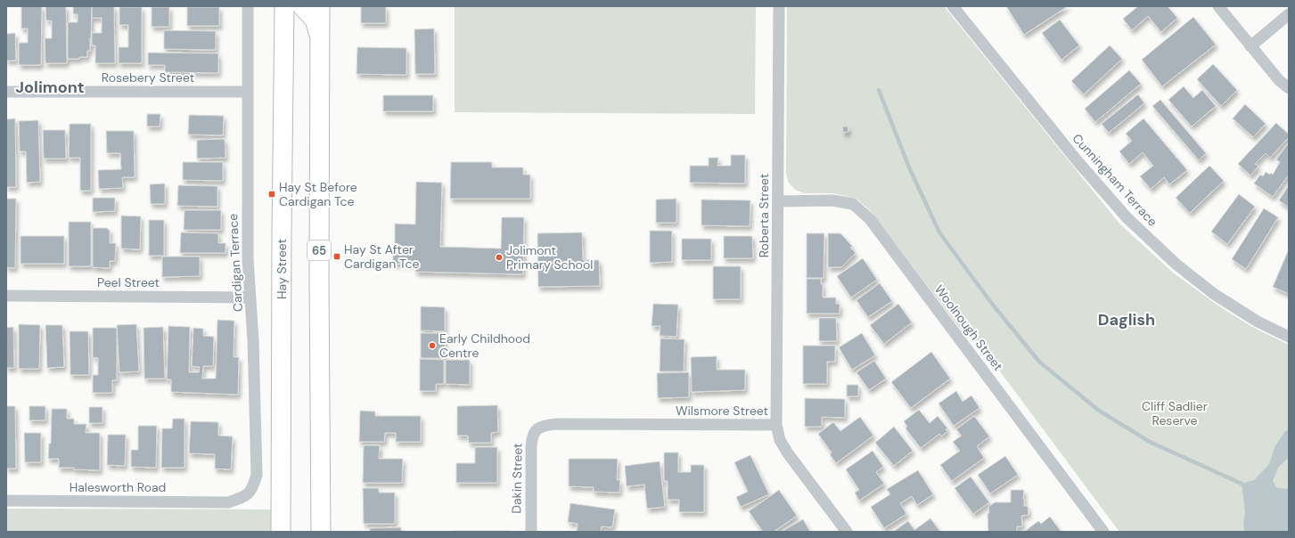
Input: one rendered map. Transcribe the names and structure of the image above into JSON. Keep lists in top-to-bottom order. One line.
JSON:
{"streets":{"main road":["65","Hay Street"],"street":["Rosebery Street","Cunningham Terrace","Roberta Street","Cardigan Terrace","Peel Street","Woolnough Street","Wilsmore Street","Dakin Street","Halesworth Road"]},"crossings":[["Rosebery Street","Cardigan Terrace"],["Roberta Street","Woolnough Street"],["Roberta Street","Wilsmore Street"],["Cardigan Terrace","Peel Street"],["Cardigan Terrace","Halesworth Road"],["Wilsmore Street","Dakin Street"]],"districts":["Jolimont","Daglish"],"parks":["Cliff Sadlier Reserve"],"places":{"transit":["Hay St Before Cardigan Tce","Hay St After Cardigan Tce"],"other":["Jolimont Primary School","Early Childhood Centre"]}}
